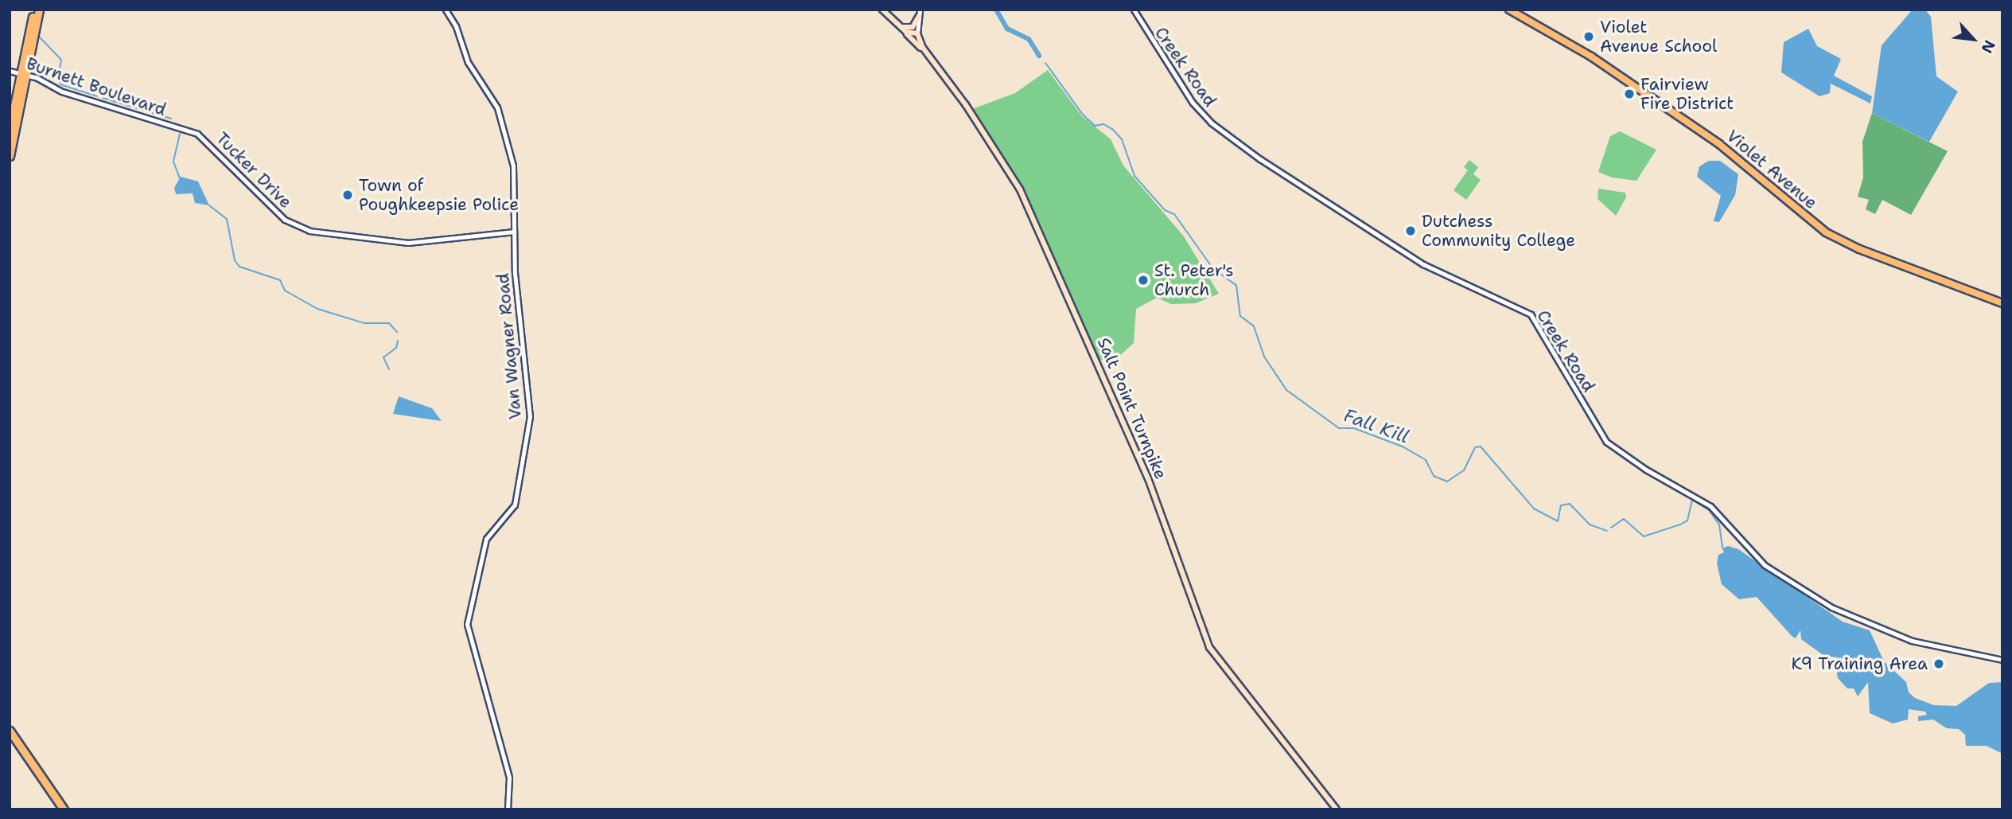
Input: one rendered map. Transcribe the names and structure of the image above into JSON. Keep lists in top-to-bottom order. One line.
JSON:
{"streets":{"main road":["Violet Avenue","Salt Point Turnpike"],"street":["Creek Road","Burnett Boulevard","Tucker Drive","Van Wagner Road"]},"crossings":[["Burnett Boulevard","Tucker Drive"],["Tucker Drive","Van Wagner Road"]],"water":["Fall Kill"],"places":["Violet Avenue School","Fairview Fire District","Town of Poughkeepsie Police","Dutchess Community College","St. Peter's Church","K9 Training Area"],"north":"bottom right"}
